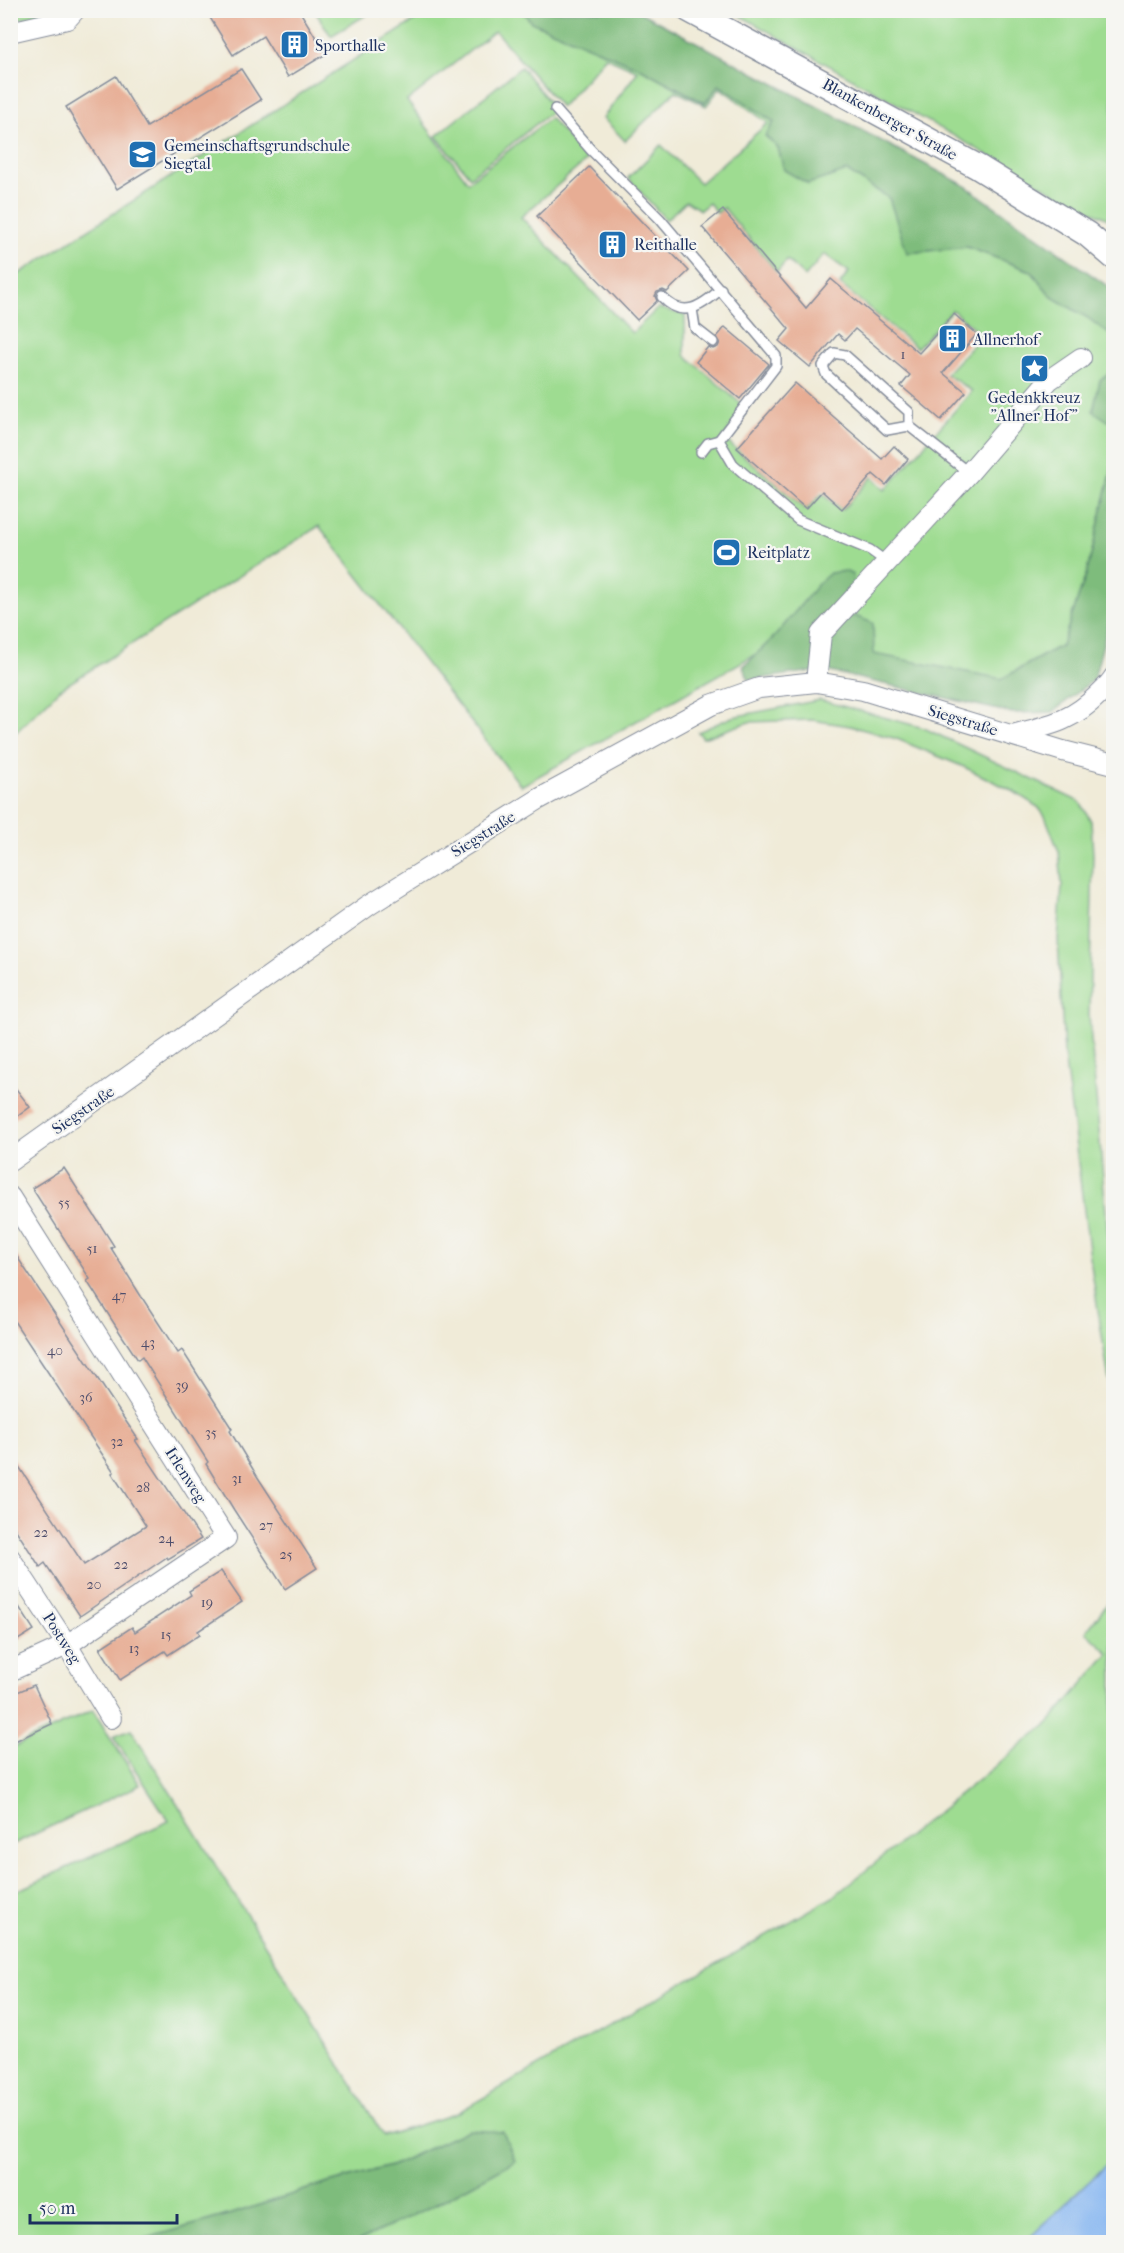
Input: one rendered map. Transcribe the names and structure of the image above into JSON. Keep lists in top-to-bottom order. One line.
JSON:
{"streets":{"street":["Blankenberger Straße","Siegstraße","Irlenweg","Postweg"]},"crossings":[["Irlenweg","Postweg"]],"places":{"building":["Sporthalle","Reithalle","Allnerhof"],"school or university":["Gemeinschaftsgrundschule Siegtal"],"place":["Gedenkkreuz \"Allner Hof\""],"sports":["Reitplatz"]},"house_numbers":["1","55","51","47","43","40","39","36","35","32","31","28","27","22","24","25","22","20","19","15","13"],"scale_bar":"50 m"}
